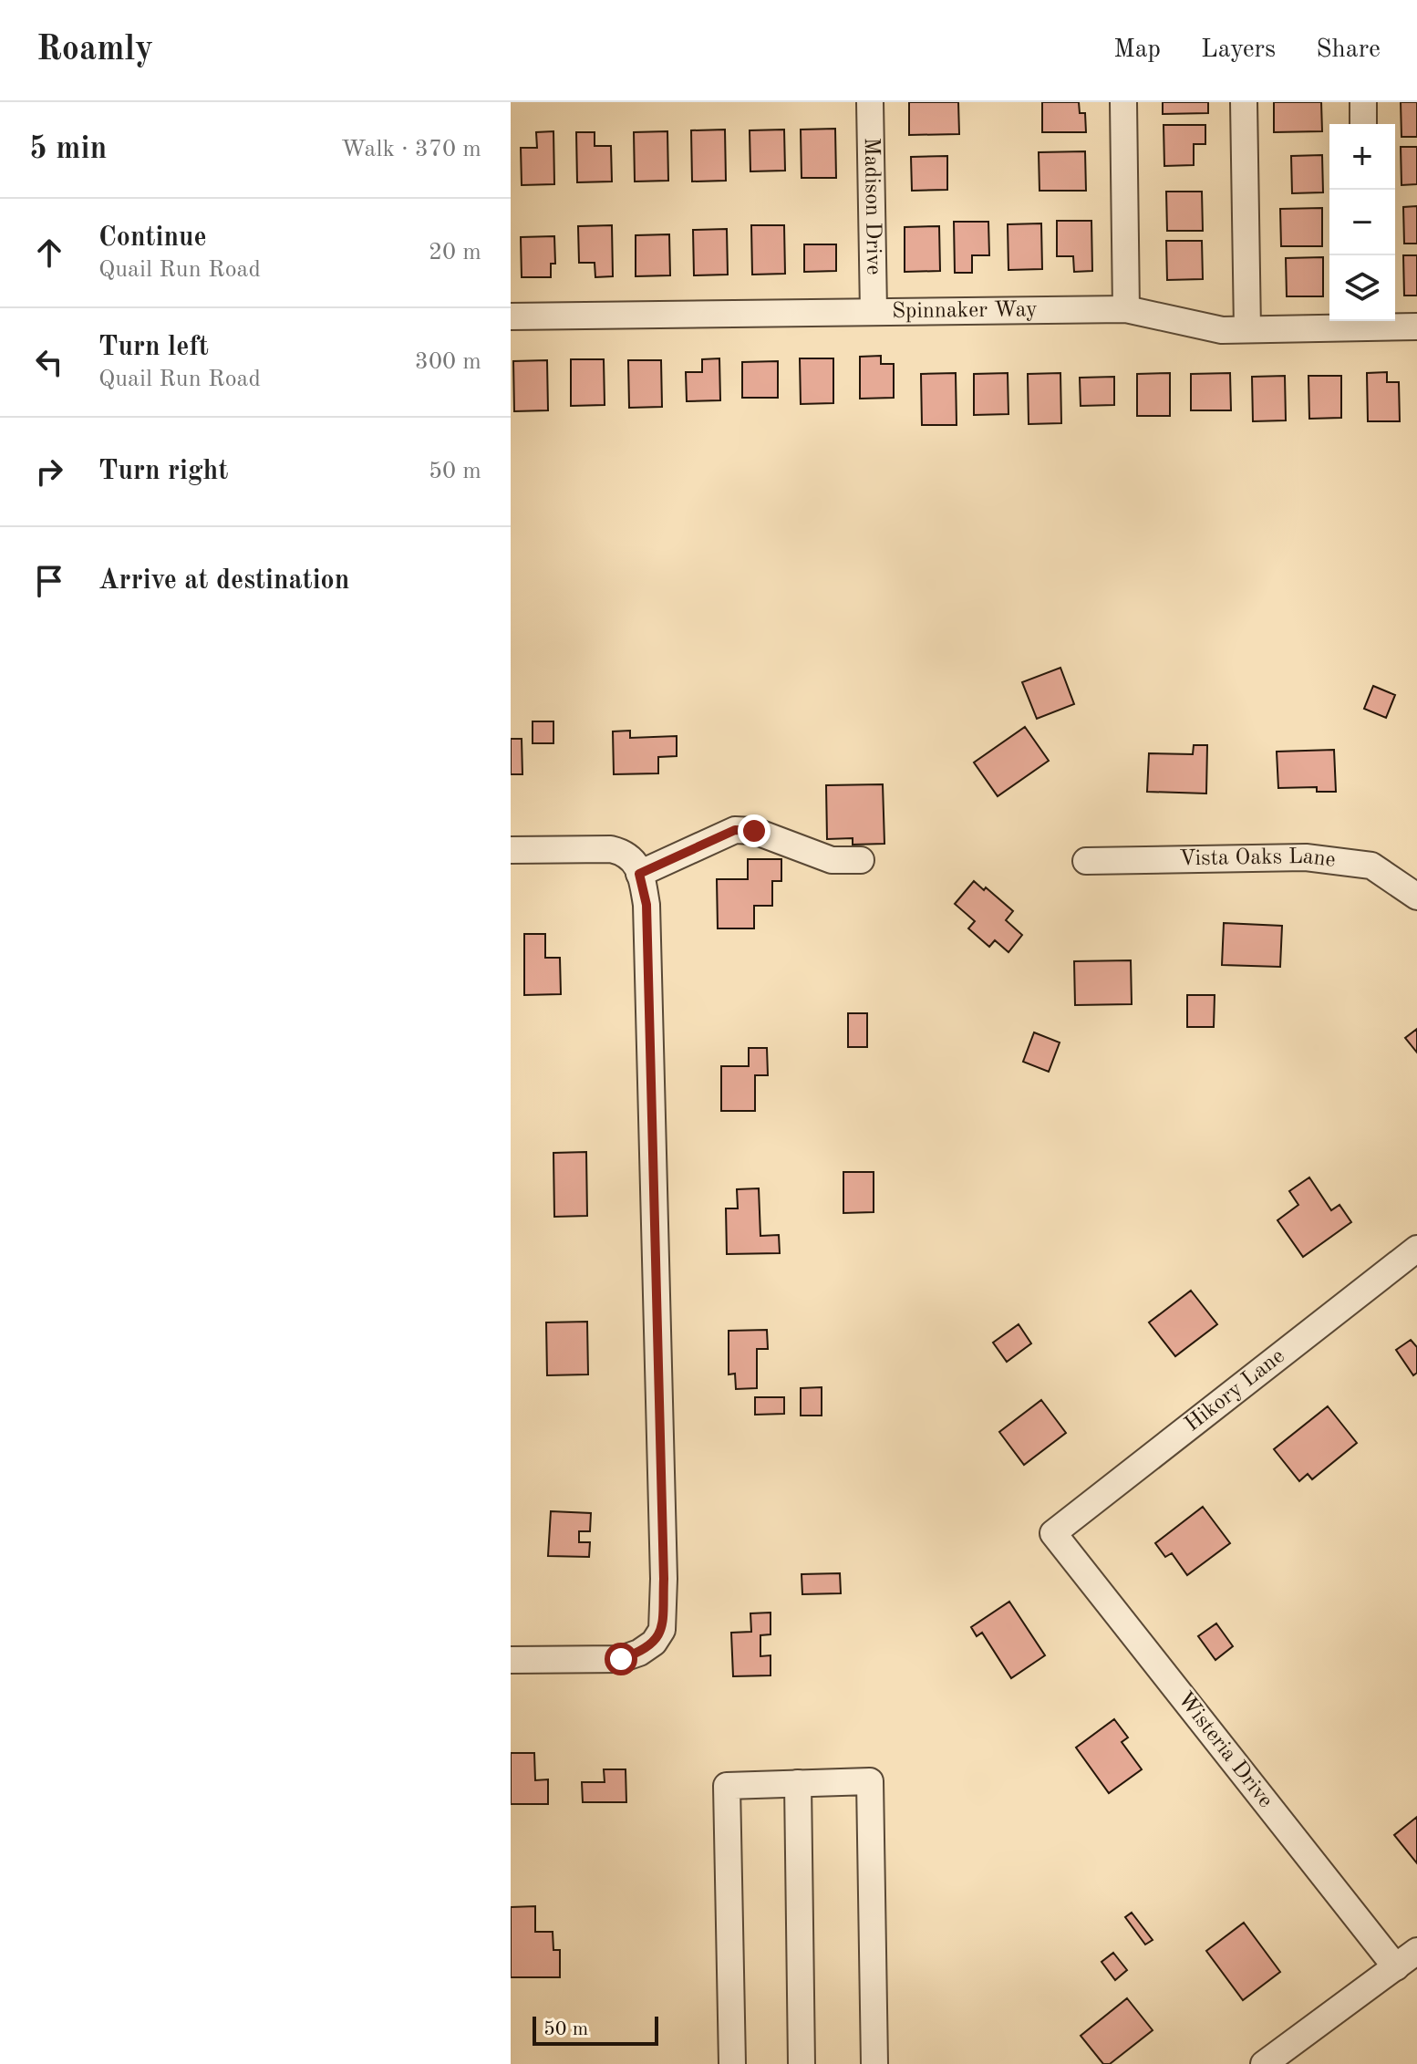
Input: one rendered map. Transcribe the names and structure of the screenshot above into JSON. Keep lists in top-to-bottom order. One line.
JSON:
{"streets":{"street":["Madison Drive","Spinnaker Way","Vista Oaks Lane","Hikory Lane","Wisteria Drive"]},"crossings":[["Madison Drive","Spinnaker Way"],["Hikory Lane","Wisteria Drive"]],"scale_bar":"50 m","page":{"header":"Roamly","nav":["Map","Layers","Share"],"heading":["5 min","Walk · 370 m"],"map_buttons":["+","−"],"list":[["Continue","Quail Run Road","20 m"],["Turn left","Quail Run Road","300 m"],["Turn right","50 m"],"Arrive at destination"],"scale":"50 m"}}
